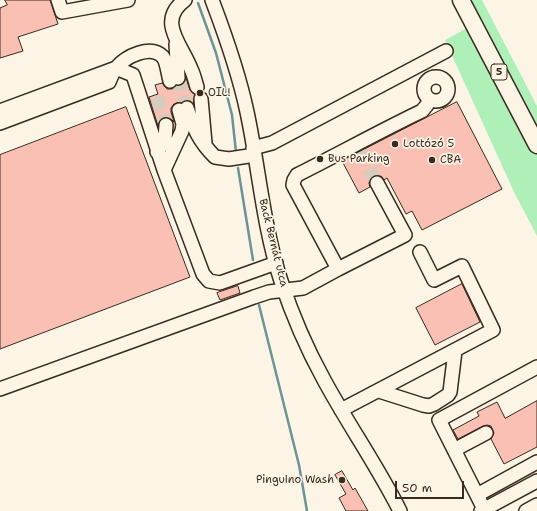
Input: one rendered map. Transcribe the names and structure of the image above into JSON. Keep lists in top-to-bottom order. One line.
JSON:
{"streets":{"main road":["5"],"street":["Back Bernát utca"]},"places":["OIL!","Lottózó 5","Bus Parking","CBA","Pinguino Wash"],"scale_bar":"50 m"}
